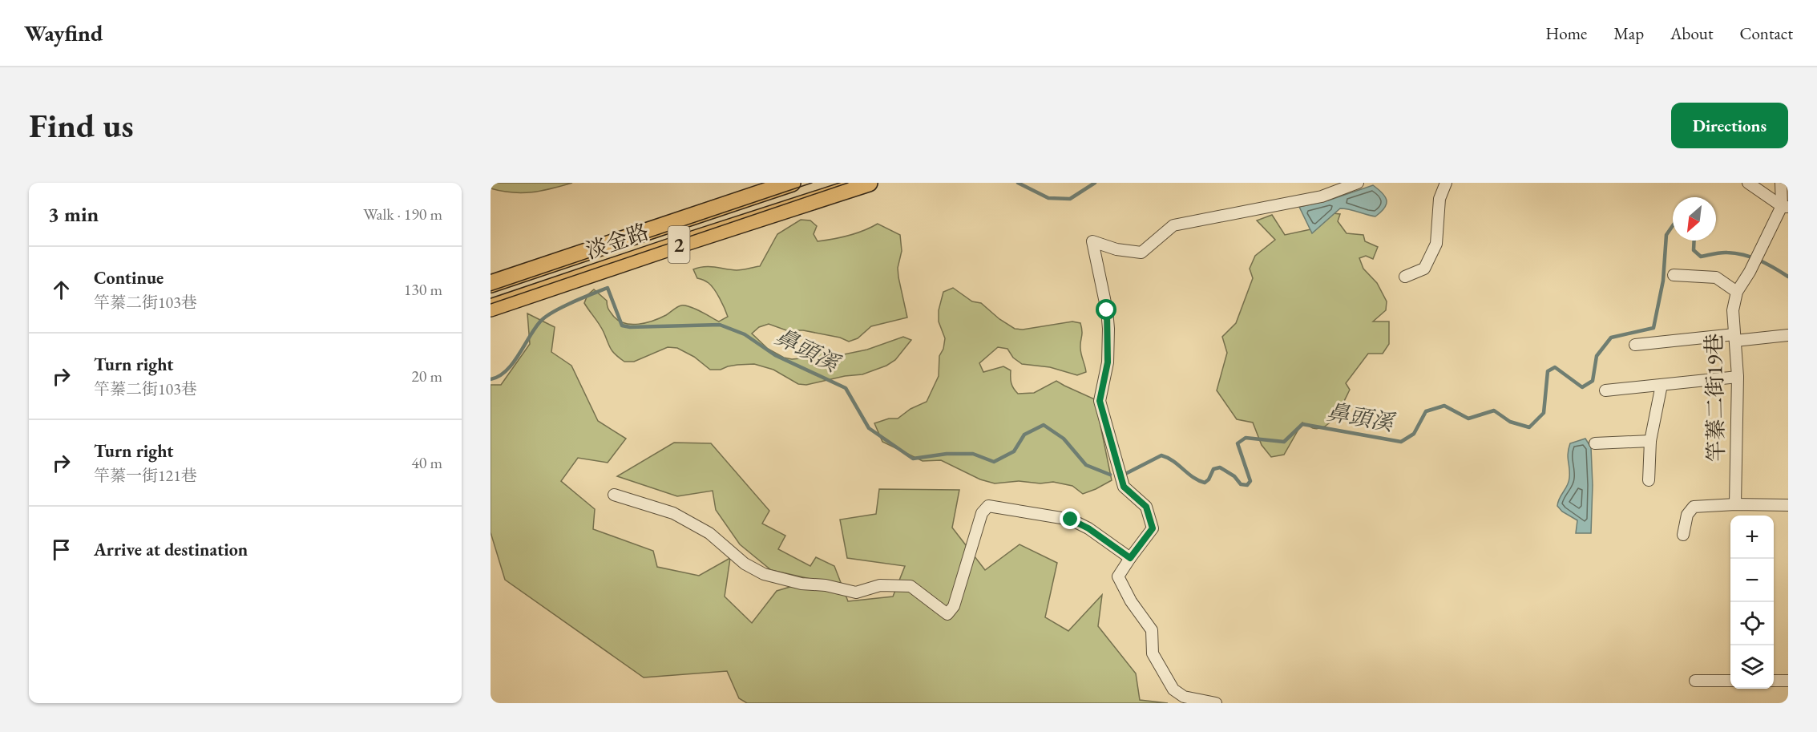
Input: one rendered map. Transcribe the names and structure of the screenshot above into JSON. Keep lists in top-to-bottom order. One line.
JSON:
{"streets":{"main road":["淡金路","2"],"street":["竿蓁二街19巷"]},"water":["鼻頭溪"],"north":"bottom left","page":{"header":"Wayfind","nav":["Home","Map","About","Contact"],"buttons":"Directions","title":"Find us","heading":["3 min","Walk · 190 m"],"list":[["Continue","竿蓁二街103巷","130 m"],["Turn right","竿蓁二街103巷","20 m"],["Turn right","竿蓁一街121巷","40 m"],"Arrive at destination"],"map_buttons":["+","−"]}}
